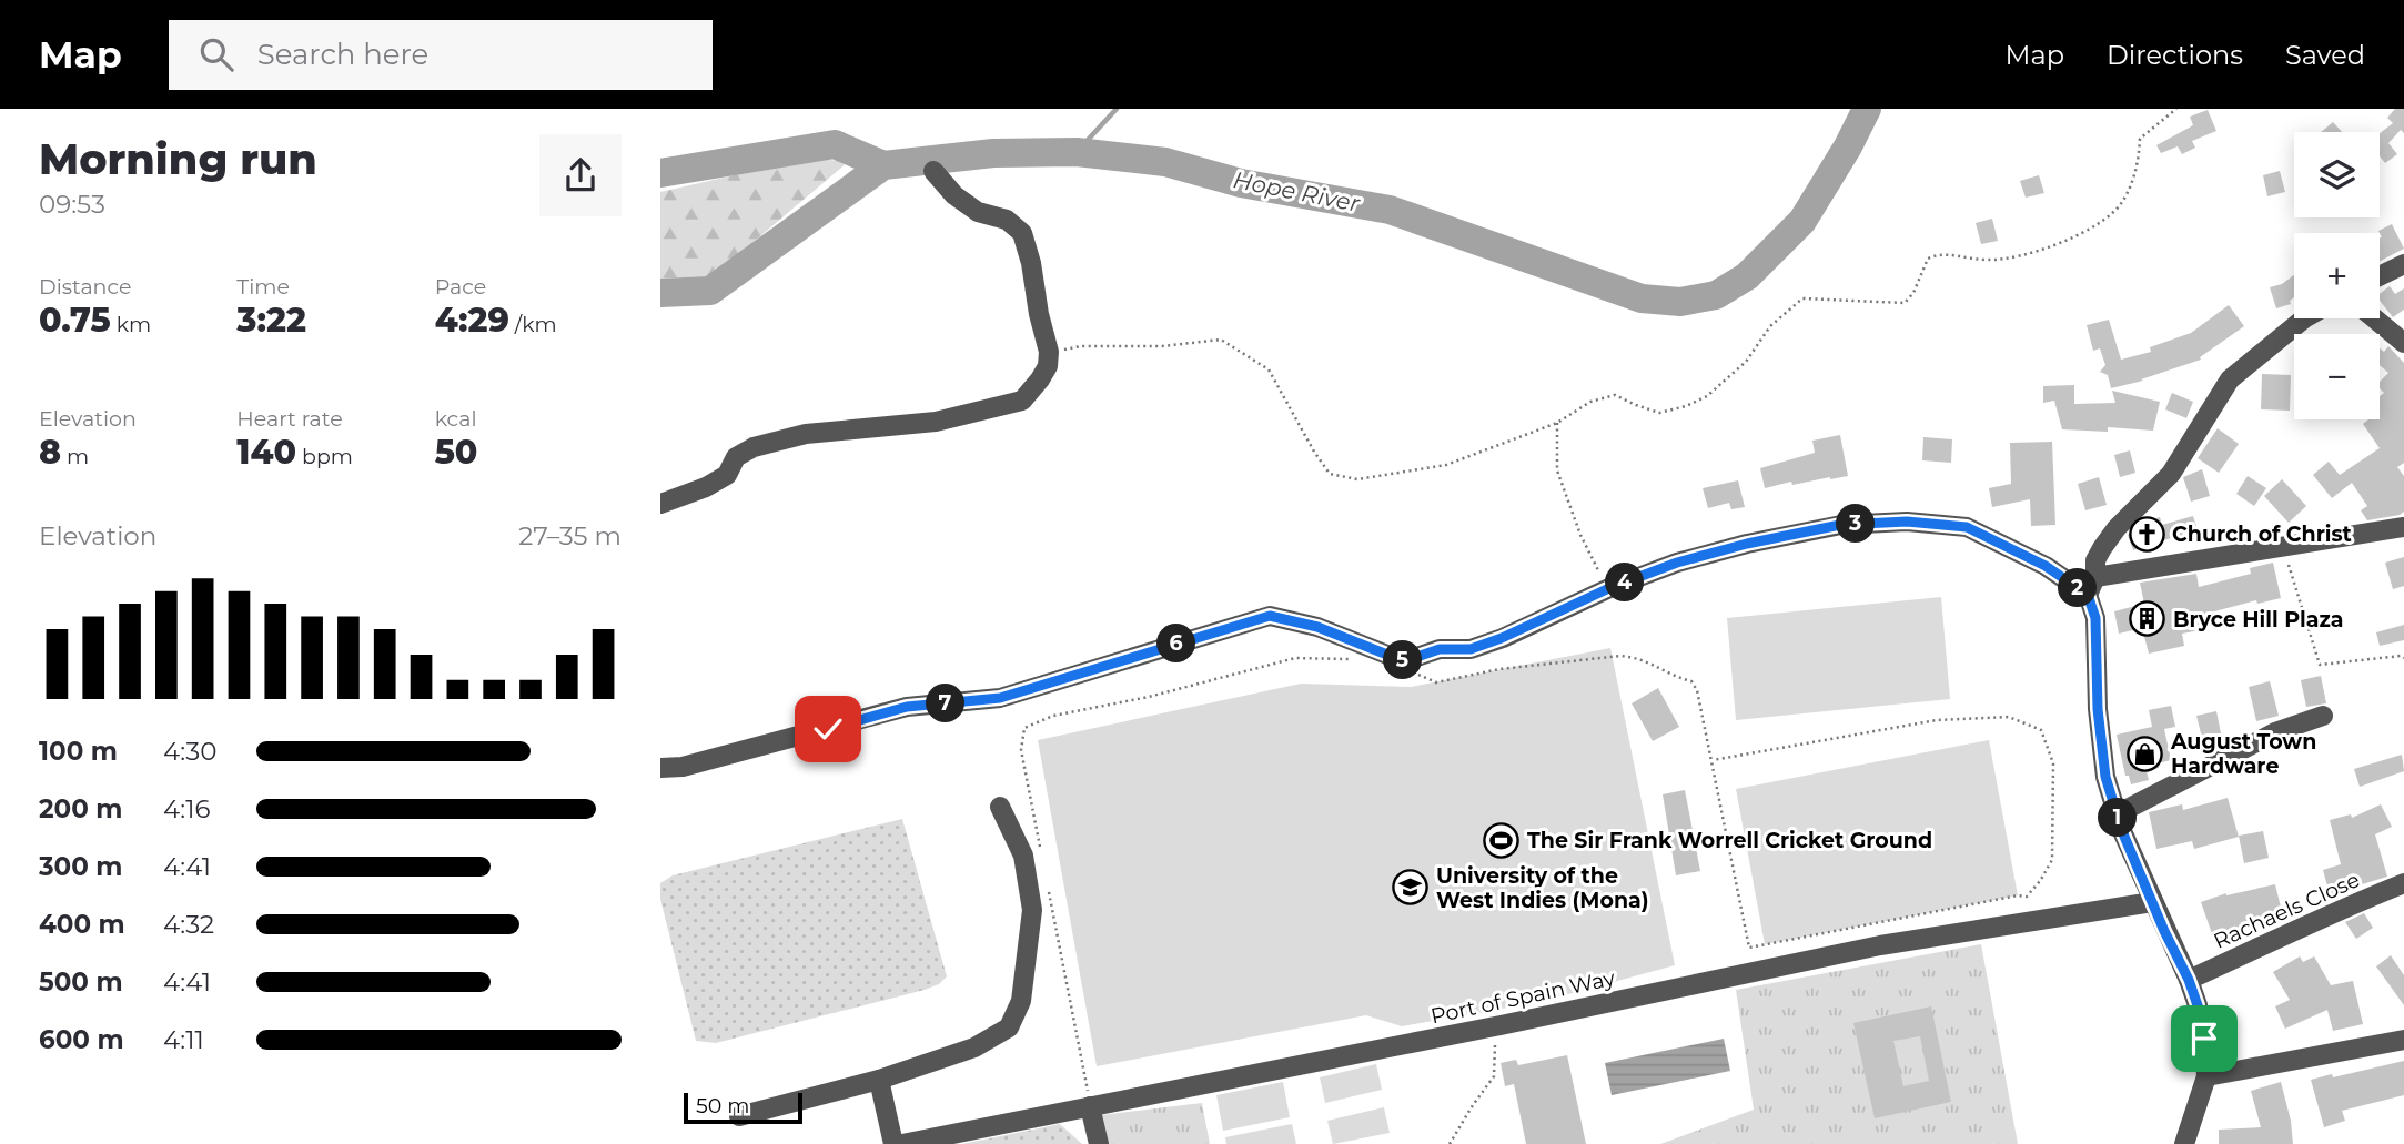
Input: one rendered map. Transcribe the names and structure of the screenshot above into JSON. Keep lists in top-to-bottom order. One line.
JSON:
{"streets":{"street":["Rachaels Close","Port of Spain Way"]},"water":["Hope River"],"places":{"church":["Church of Christ"],"building":["Bryce Hill Plaza"],"shop":["August Town Hardware"],"sports":["The Sir Frank Worrell Cricket Ground"],"school or university":["University of the West Indies (Mona)"]},"scale_bar":"50 m","page":{"header":"Map","search":"Search here","nav":["Map","Directions","Saved"],"heading":["Morning run","09:53"],"map_buttons":["+","−"],"stats":[["Distance","0.75 km"],["Time","3:22"],["Pace","4:29 /km"],["Elevation","8 m"],["Heart rate","140 bpm"],["kcal","50"]],"pins":["3","4","2","6","5","7","1"],"chart":["Elevation","27–35 m"],"list":[{"name":"100 m","note":"4:30"},{"name":"200 m","note":"4:16"},{"name":"300 m","note":"4:41"},{"name":"400 m","note":"4:32"},{"name":"500 m","note":"4:41"},{"name":"600 m","note":"4:11"}],"scale":"50 m"}}
